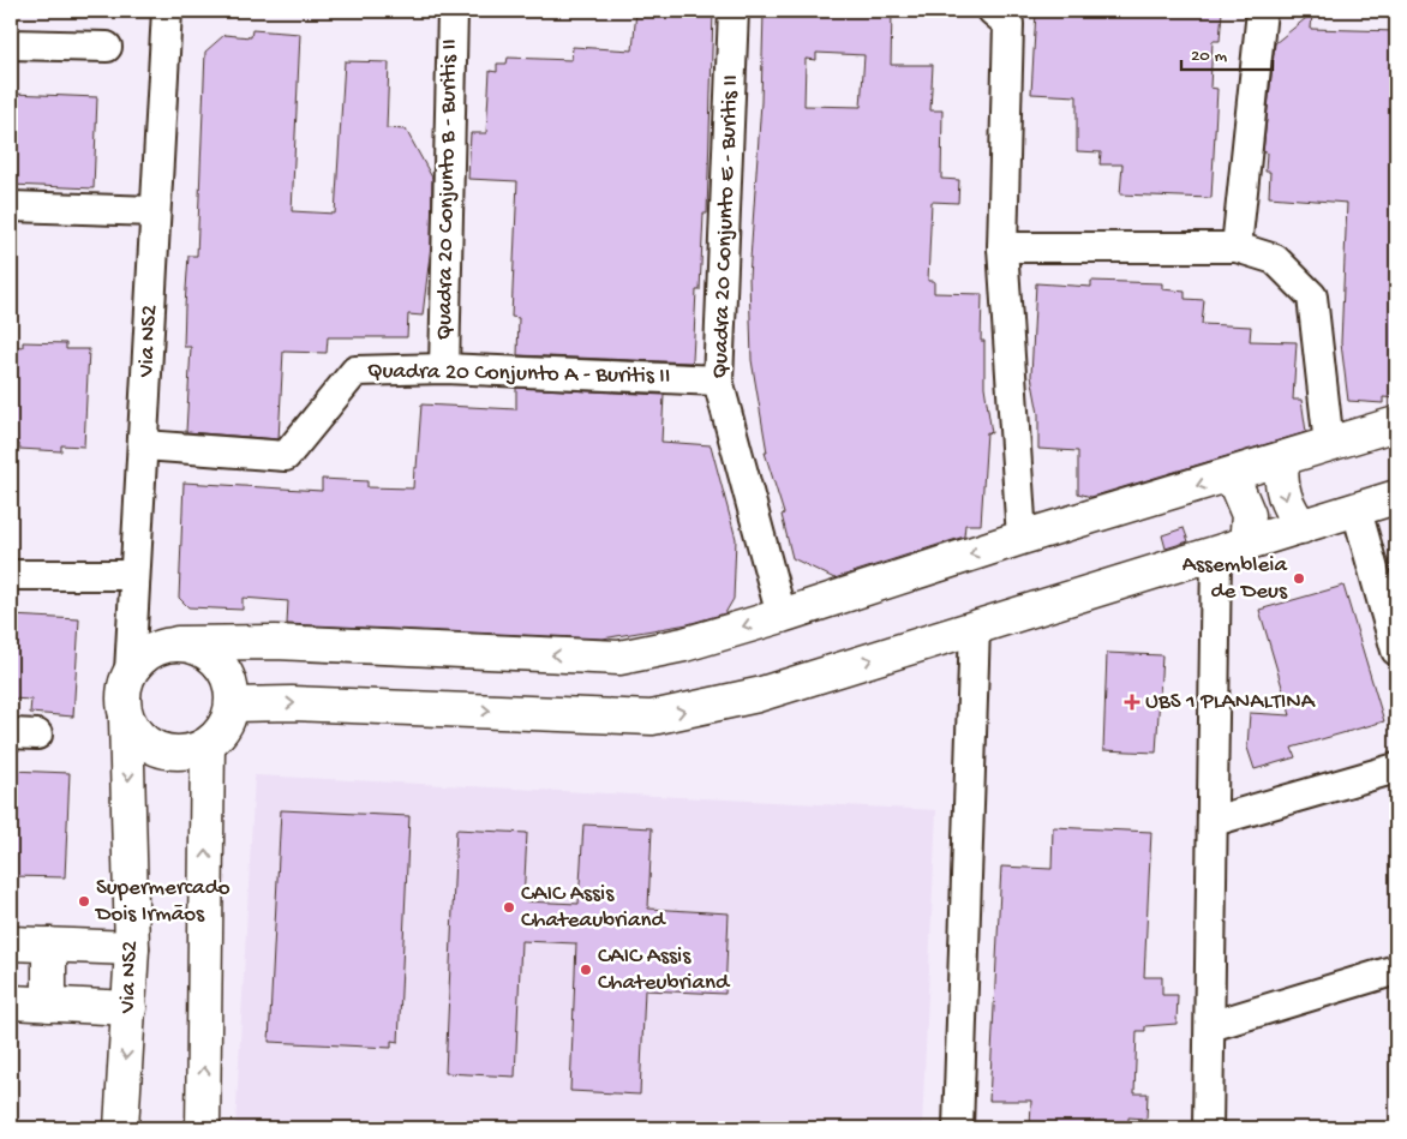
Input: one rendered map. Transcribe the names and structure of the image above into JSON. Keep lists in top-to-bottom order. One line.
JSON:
{"streets":{"street":["Quadra 20 Conjunto B - Buritis II","Quadra 20 Conjunto E - Buritis II","Via NS2","Quadra 20 Conjunto A - Buritis II"]},"crossings":[["Quadra 20 Conjunto B - Buritis II","Quadra 20 Conjunto A - Buritis II"],["Quadra 20 Conjunto E - Buritis II","Quadra 20 Conjunto A - Buritis II"],["Via NS2","Quadra 20 Conjunto A - Buritis II"]],"places":{"other":["Assembleia de Deus","Supermercado Dois Irmãos","CAIC Assis Chateaubriand","CAIC Assis Chateubriand"],"health":["UBS 1 PLANALTINA"]},"scale_bar":"20 m"}
